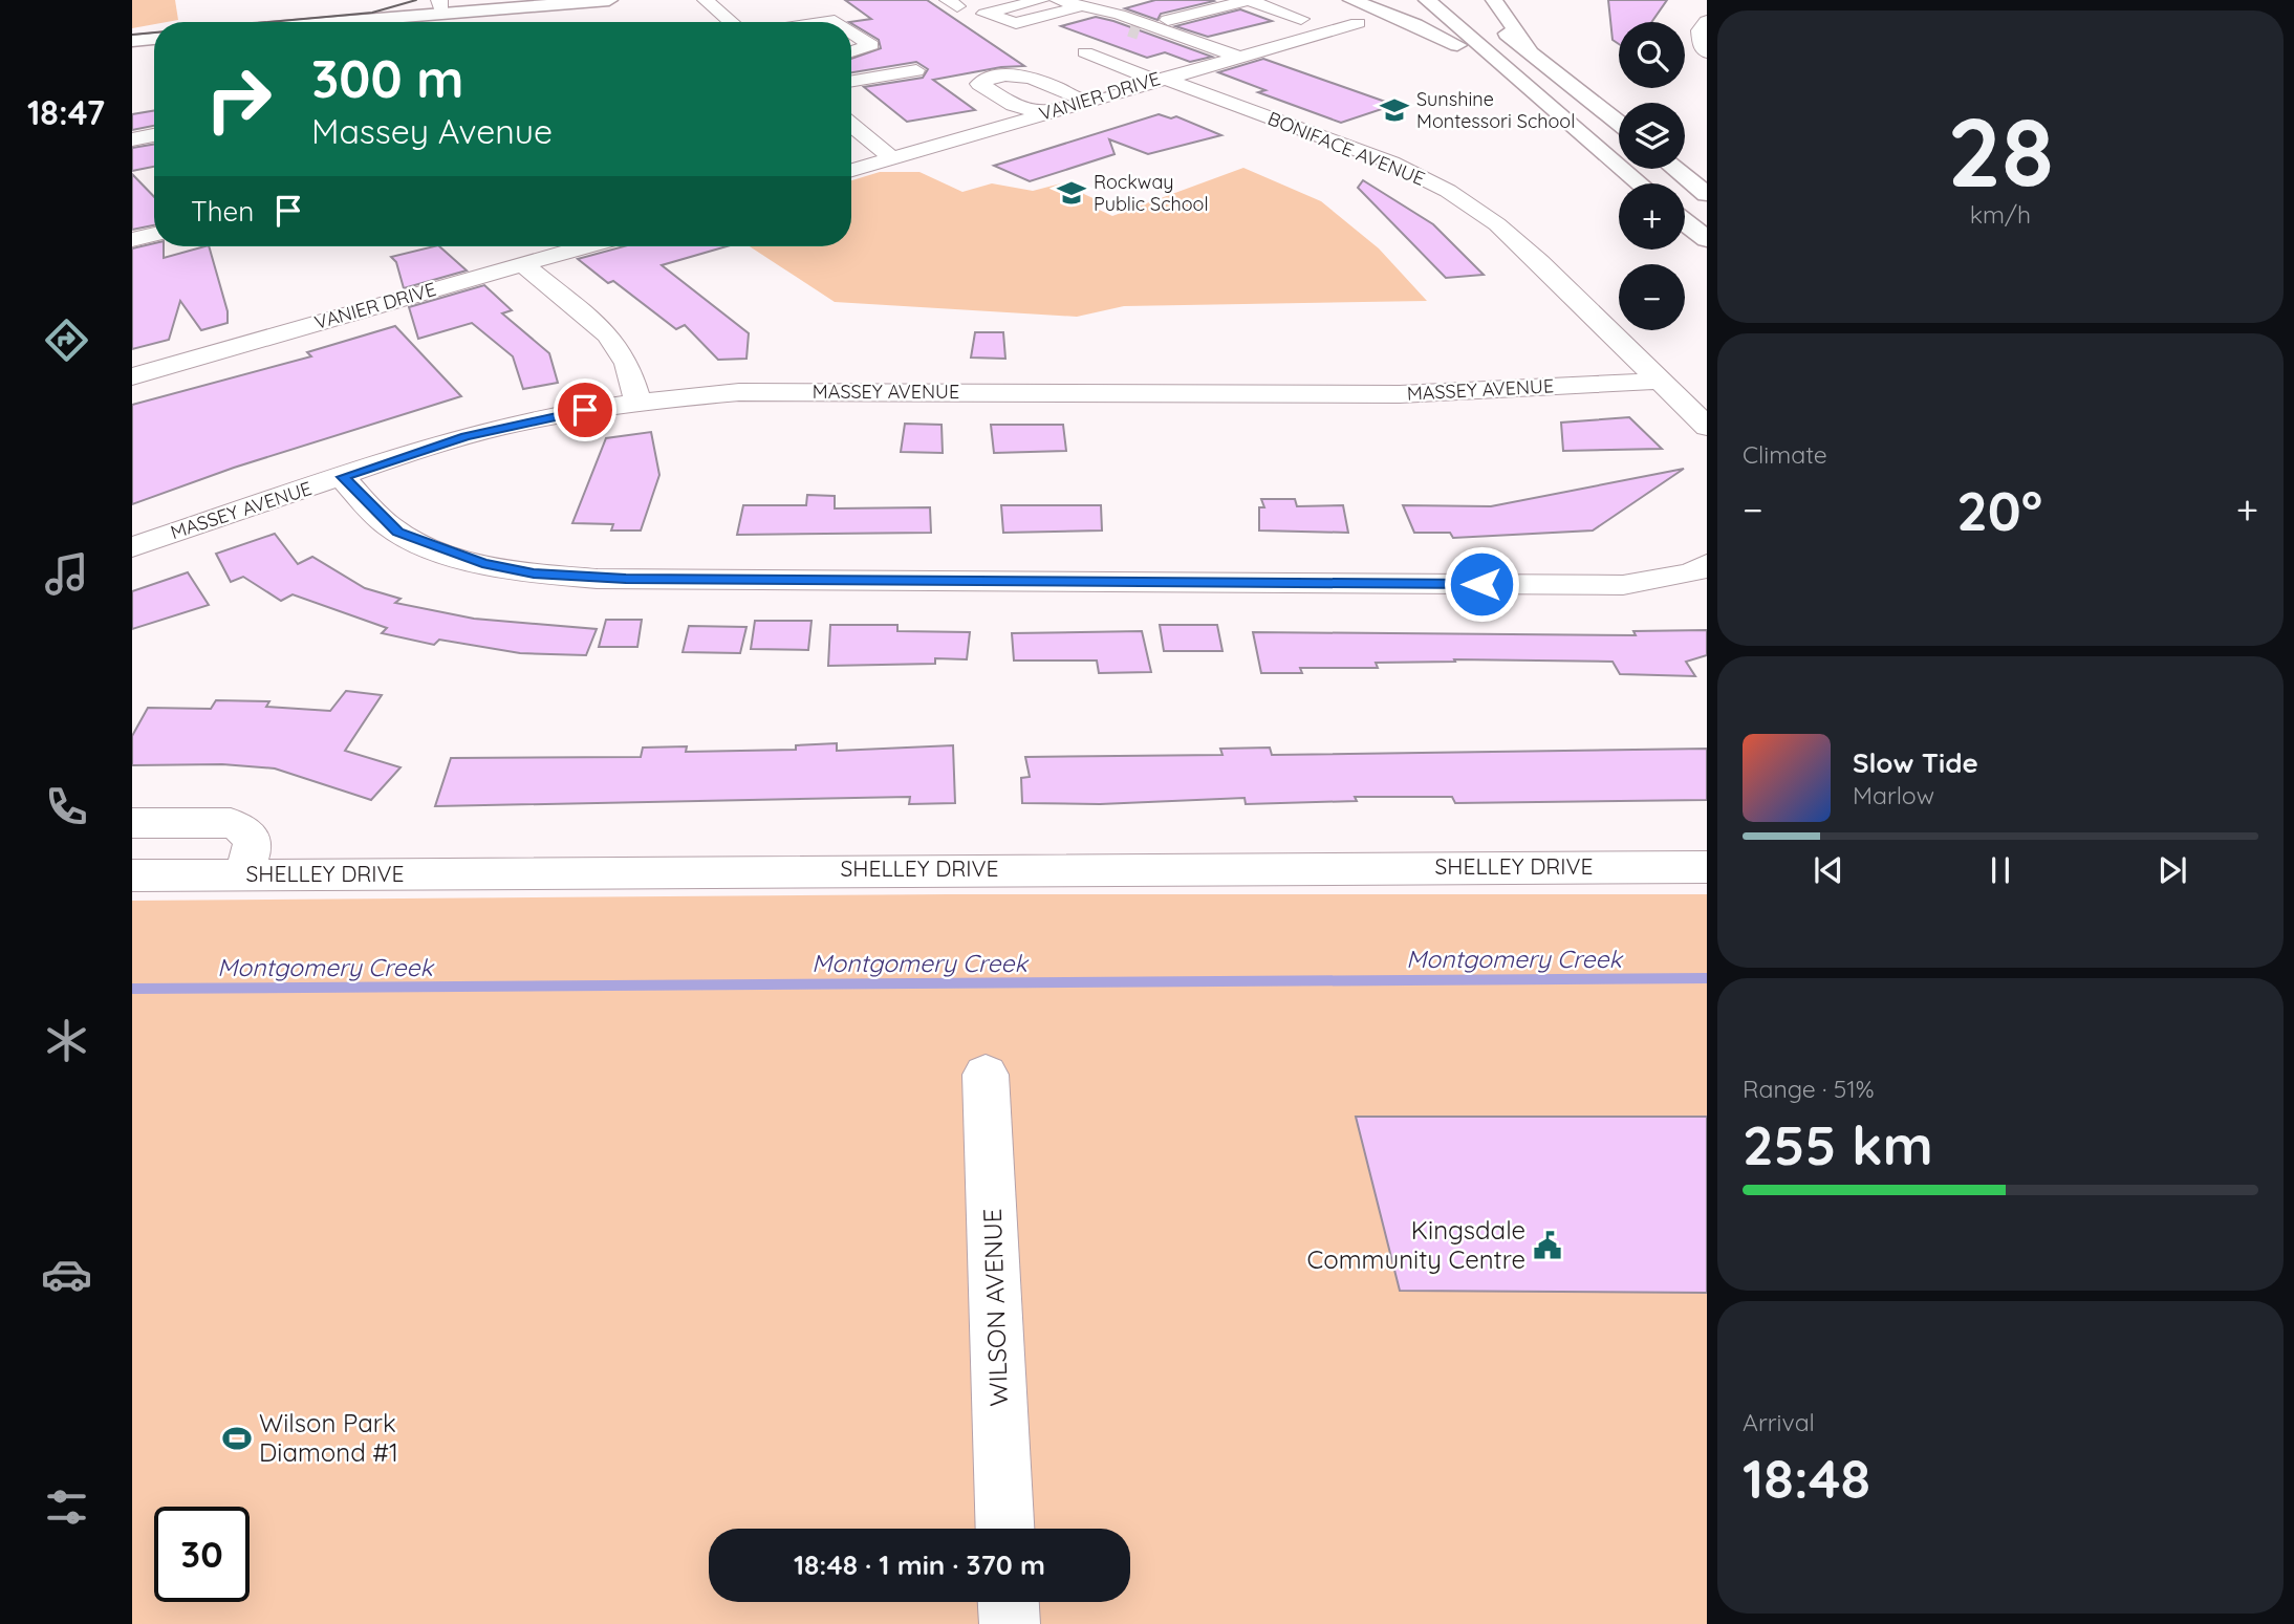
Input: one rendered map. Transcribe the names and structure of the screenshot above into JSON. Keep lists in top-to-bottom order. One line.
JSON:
{"streets":{"street":["VANIER DRIVE","BONIFACE AVENUE","MASSEY AVENUE","SHELLEY DRIVE","WILSON AVENUE"]},"crossings":[["VANIER DRIVE","BONIFACE AVENUE"],["BONIFACE AVENUE","MASSEY AVENUE"]],"water":["Montgomery Creek"],"places":{"school or university":["Sunshine Montessori School","Rockway Public School"],"public building":["Kingsdale Community Centre"],"sports":["Wilson Park Diamond #1"]},"page":{"tabs":"18:47","tile":[["28","km/h"],"Climate",["Range · 51%","255 km"],["Arrival","18:48"]],"map_buttons":["+","−"],"turn":["300 m","Massey Avenue"],"then":"Then","heat":["−","20°","+"],"song":["Slow Tide","Marlow"],"limit":"30","trip":"18:48 · 1 min · 370 m"}}
